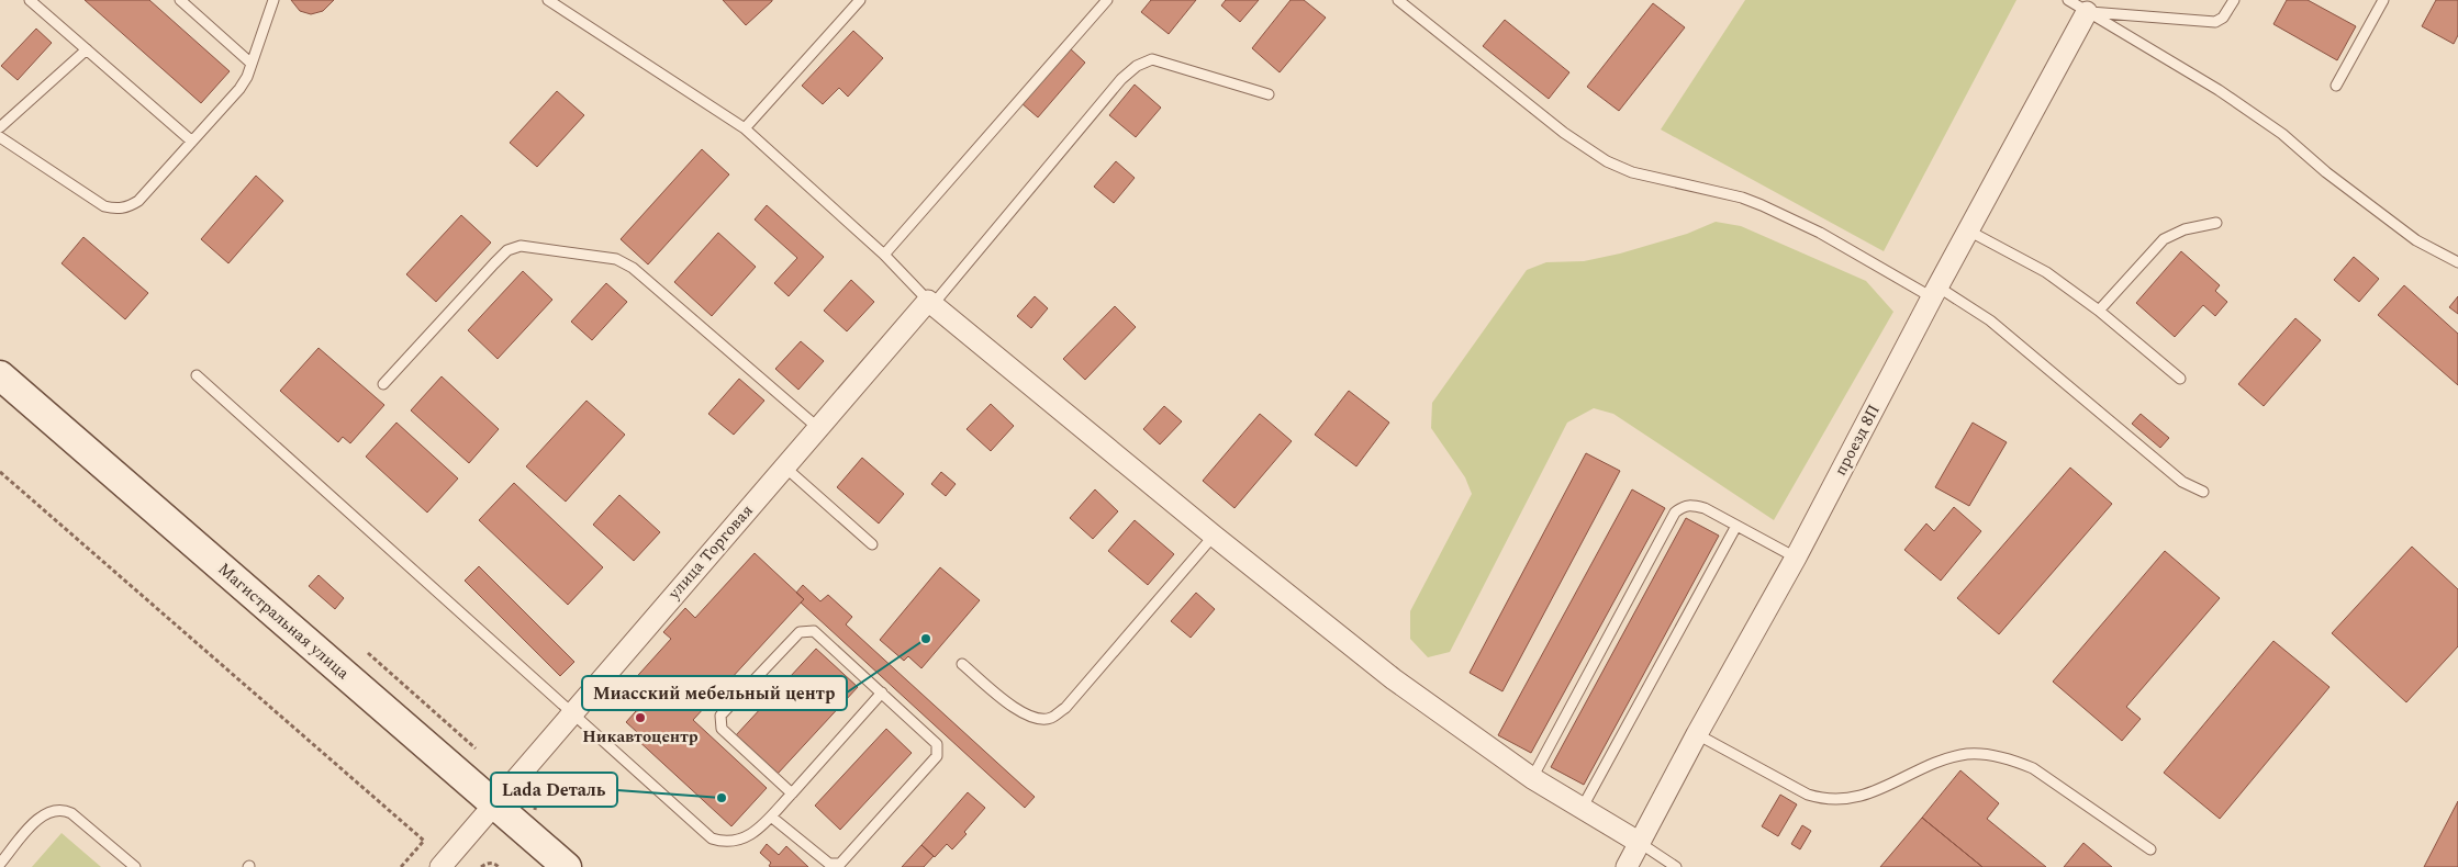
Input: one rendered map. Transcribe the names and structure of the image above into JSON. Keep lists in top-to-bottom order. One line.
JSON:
{"streets":{"main road":["Магистральная улица"],"street":["проезд 8П","улица Торговая"]},"crossings":[["улица Торговая","Магистральная улица"]],"places":["Миасский мебельный центр","Никавтоцентр","Lada Dеталь"]}
